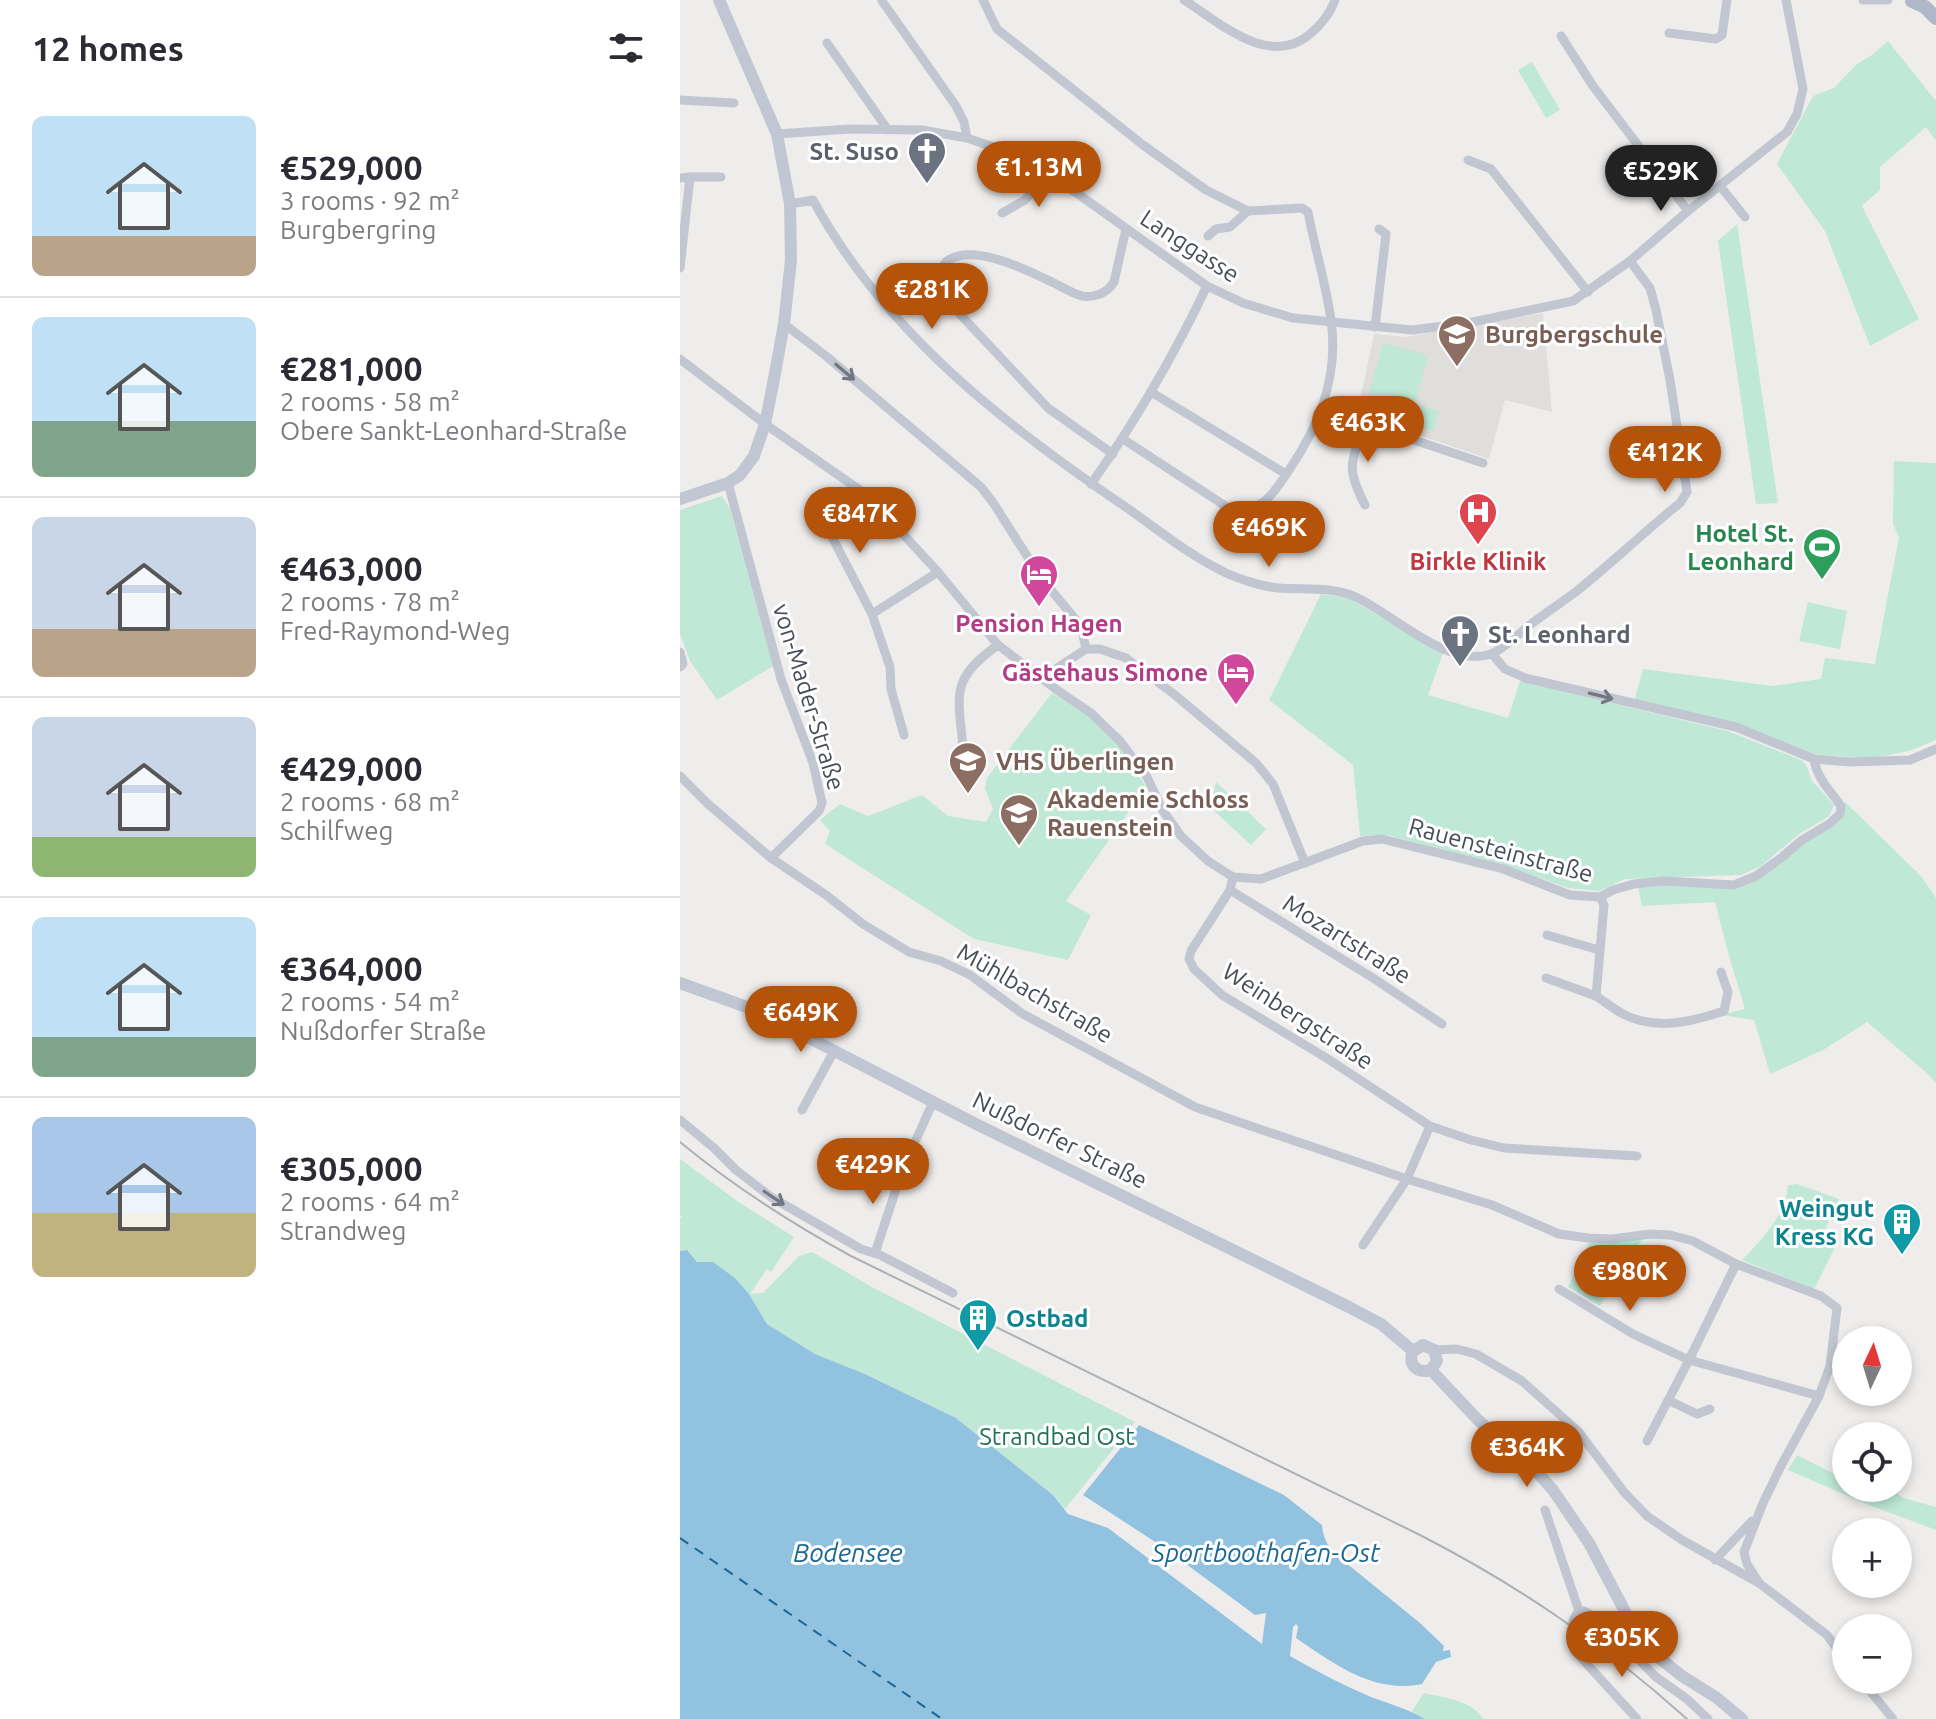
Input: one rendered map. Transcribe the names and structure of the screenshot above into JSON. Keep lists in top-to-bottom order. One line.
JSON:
{"streets":{"street":["Langgasse","von-Mader-Straße","Rauensteinstraße","Mozartstraße","Mühlbachstraße","Weinbergstraße","Nußdorfer Straße"]},"crossings":[["von-Mader-Straße","Mühlbachstraße"],["Rauensteinstraße","Weinbergstraße"],["Mozartstraße","Weinbergstraße"]],"water":["Bodensee","Sportboothafen-Ost"],"parks":["Strandbad Ost"],"places":{"church":["St. Suso","St. Leonhard"],"school or university":["Burgbergschule","VHS Überlingen","Akademie Schloss Rauenstein"],"hospital":["Birkle Klinik"],"sports":["Hotel St. Leonhard"],"hotel":["Pension Hagen","Gästehaus Simone"],"building":["Weingut Kress KG","Ostbad"]},"north":"top","page":{"heading":"12 homes","list":[{"name":"€529,000","note":"3 rooms · 92 m² · Burgbergring"},{"name":"€281,000","note":"2 rooms · 58 m² · Obere Sankt-Leonhard-Straße"},{"name":"€463,000","note":"2 rooms · 78 m² · Fred-Raymond-Weg"},{"name":"€429,000","note":"2 rooms · 68 m² · Schilfweg"},{"name":"€364,000","note":"2 rooms · 54 m² · Nußdorfer Straße"},{"name":"€305,000","note":"2 rooms · 64 m² · Strandweg"}],"price":["€1.13M","€529K","€281K","€463K","€412K","€847K","€469K","€649K","€429K","€980K","€364K","€305K"],"map_buttons":["+","−"]}}
